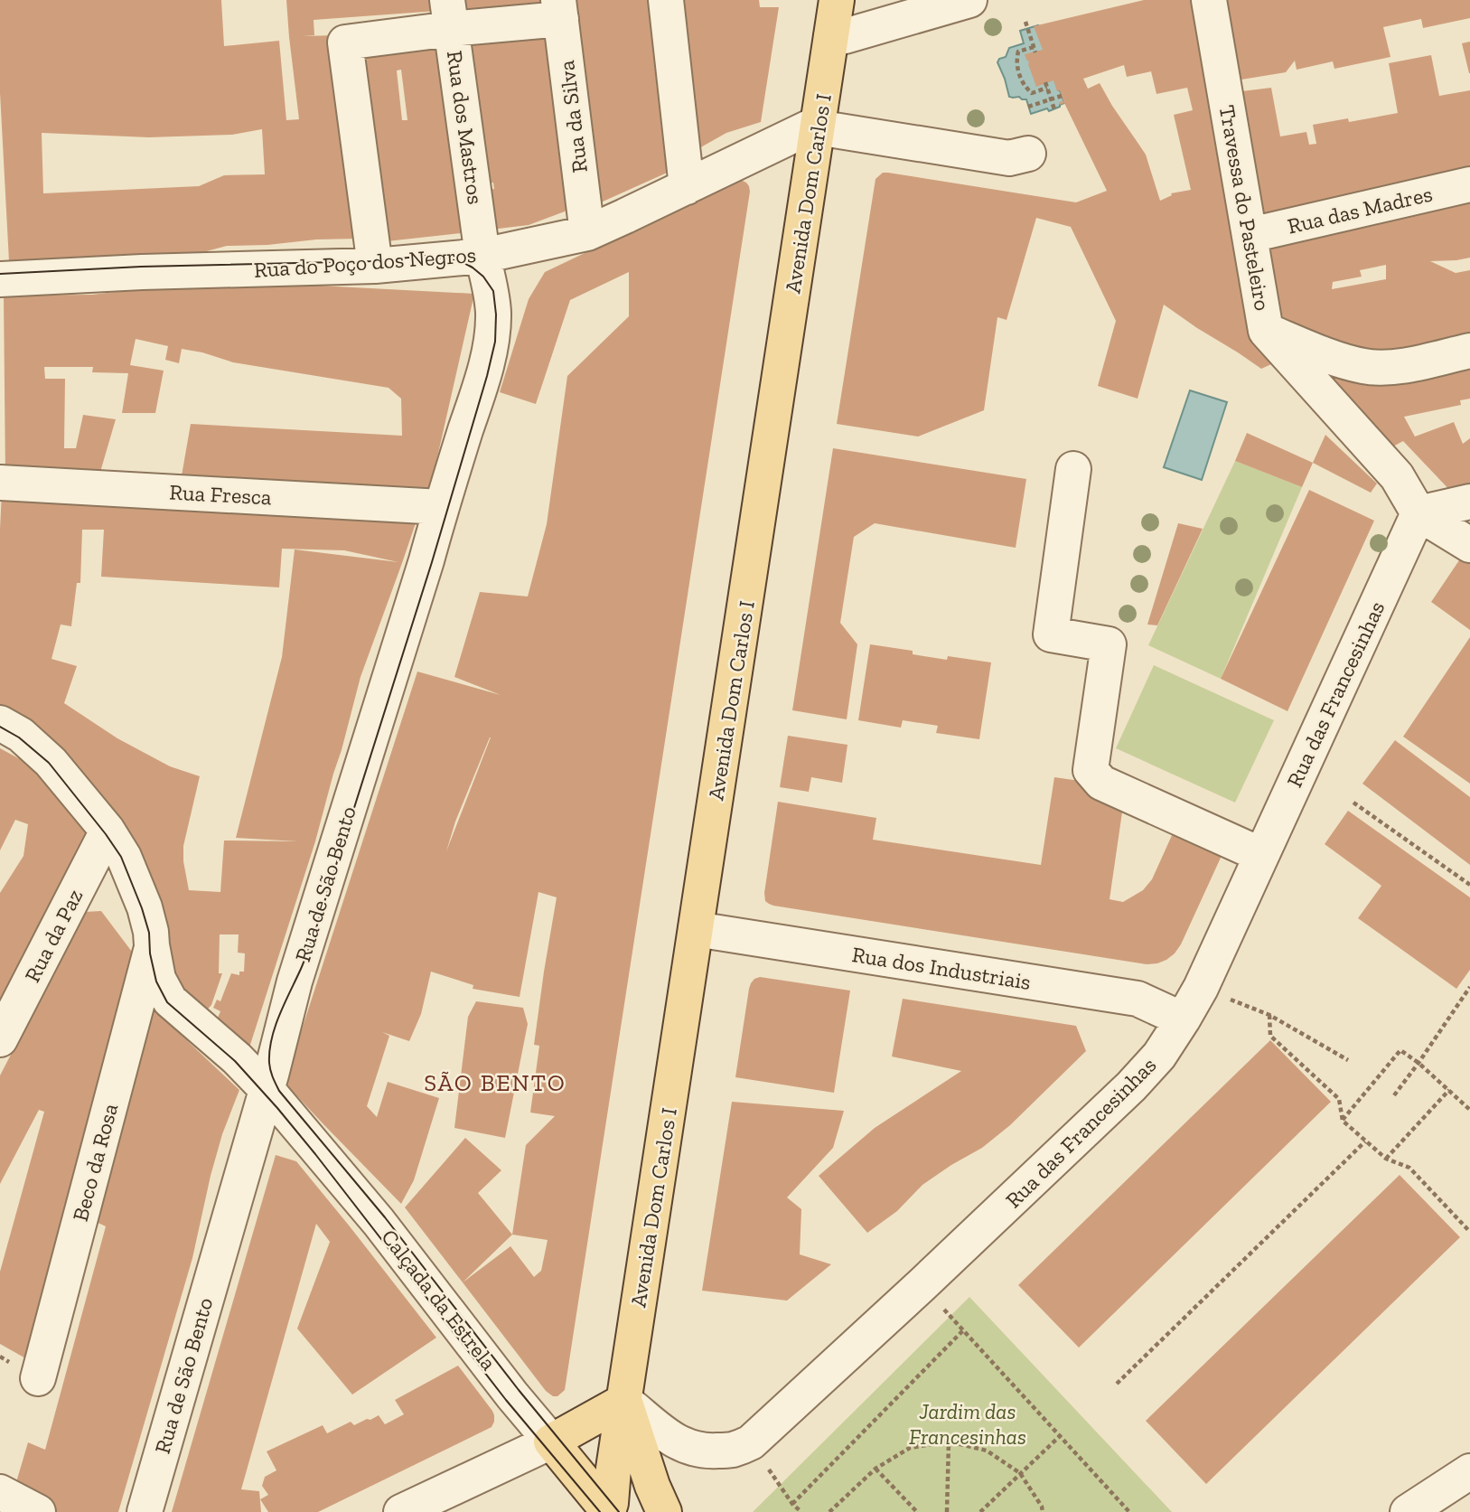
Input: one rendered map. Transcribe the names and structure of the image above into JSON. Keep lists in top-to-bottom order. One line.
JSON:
{"streets":{"main road":["Avenida Dom Carlos I","Calçada da Estrela"],"street":["Rua da Silva","Rua dos Mastros","Travessa do Pasteleiro","Rua das Madres","Rua do Poço dos Negros","Rua Fresca","Rua das Francesinhas","Rua de São Bento","Rua da Paz","Rua dos Industriais","Beco da Rosa"]},"crossings":[["Rua da Silva","Rua do Poço dos Negros"],["Rua dos Mastros","Rua do Poço dos Negros"],["Rua dos Mastros","Rua de São Bento"],["Avenida Dom Carlos I","Rua do Poço dos Negros"],["Avenida Dom Carlos I","Rua das Francesinhas"],["Avenida Dom Carlos I","Rua dos Industriais"],["Avenida Dom Carlos I","Calçada da Estrela"],["Travessa do Pasteleiro","Rua das Madres"],["Travessa do Pasteleiro","Rua das Francesinhas"],["Rua do Poço dos Negros","Rua de São Bento"],["Rua Fresca","Rua de São Bento"],["Rua das Francesinhas","Rua dos Industriais"],["Rua de São Bento","Calçada da Estrela"],["Rua da Paz","Calçada da Estrela"],["Beco da Rosa","Calçada da Estrela"]],"districts":["SÃO BENTO"],"parks":["Jardim das Francesinhas"]}
